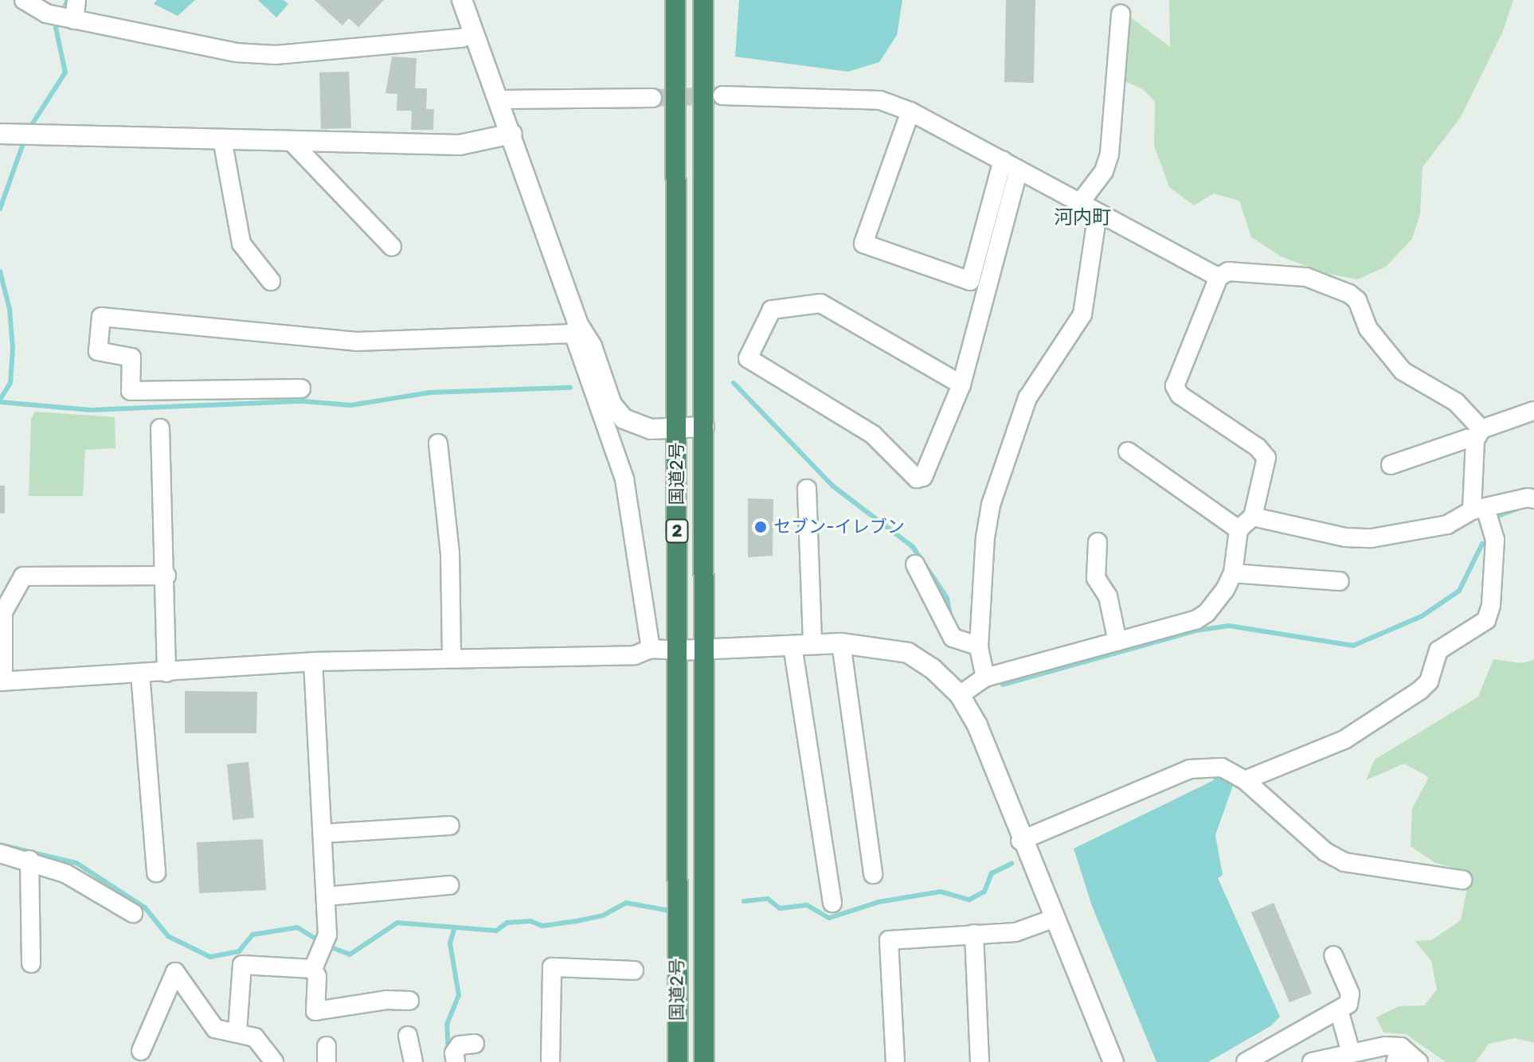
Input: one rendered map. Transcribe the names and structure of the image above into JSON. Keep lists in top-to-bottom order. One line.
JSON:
{"streets":{"highway":["国道2号","2"]},"districts":["河内町"],"places":["セブン-イレブン"]}
